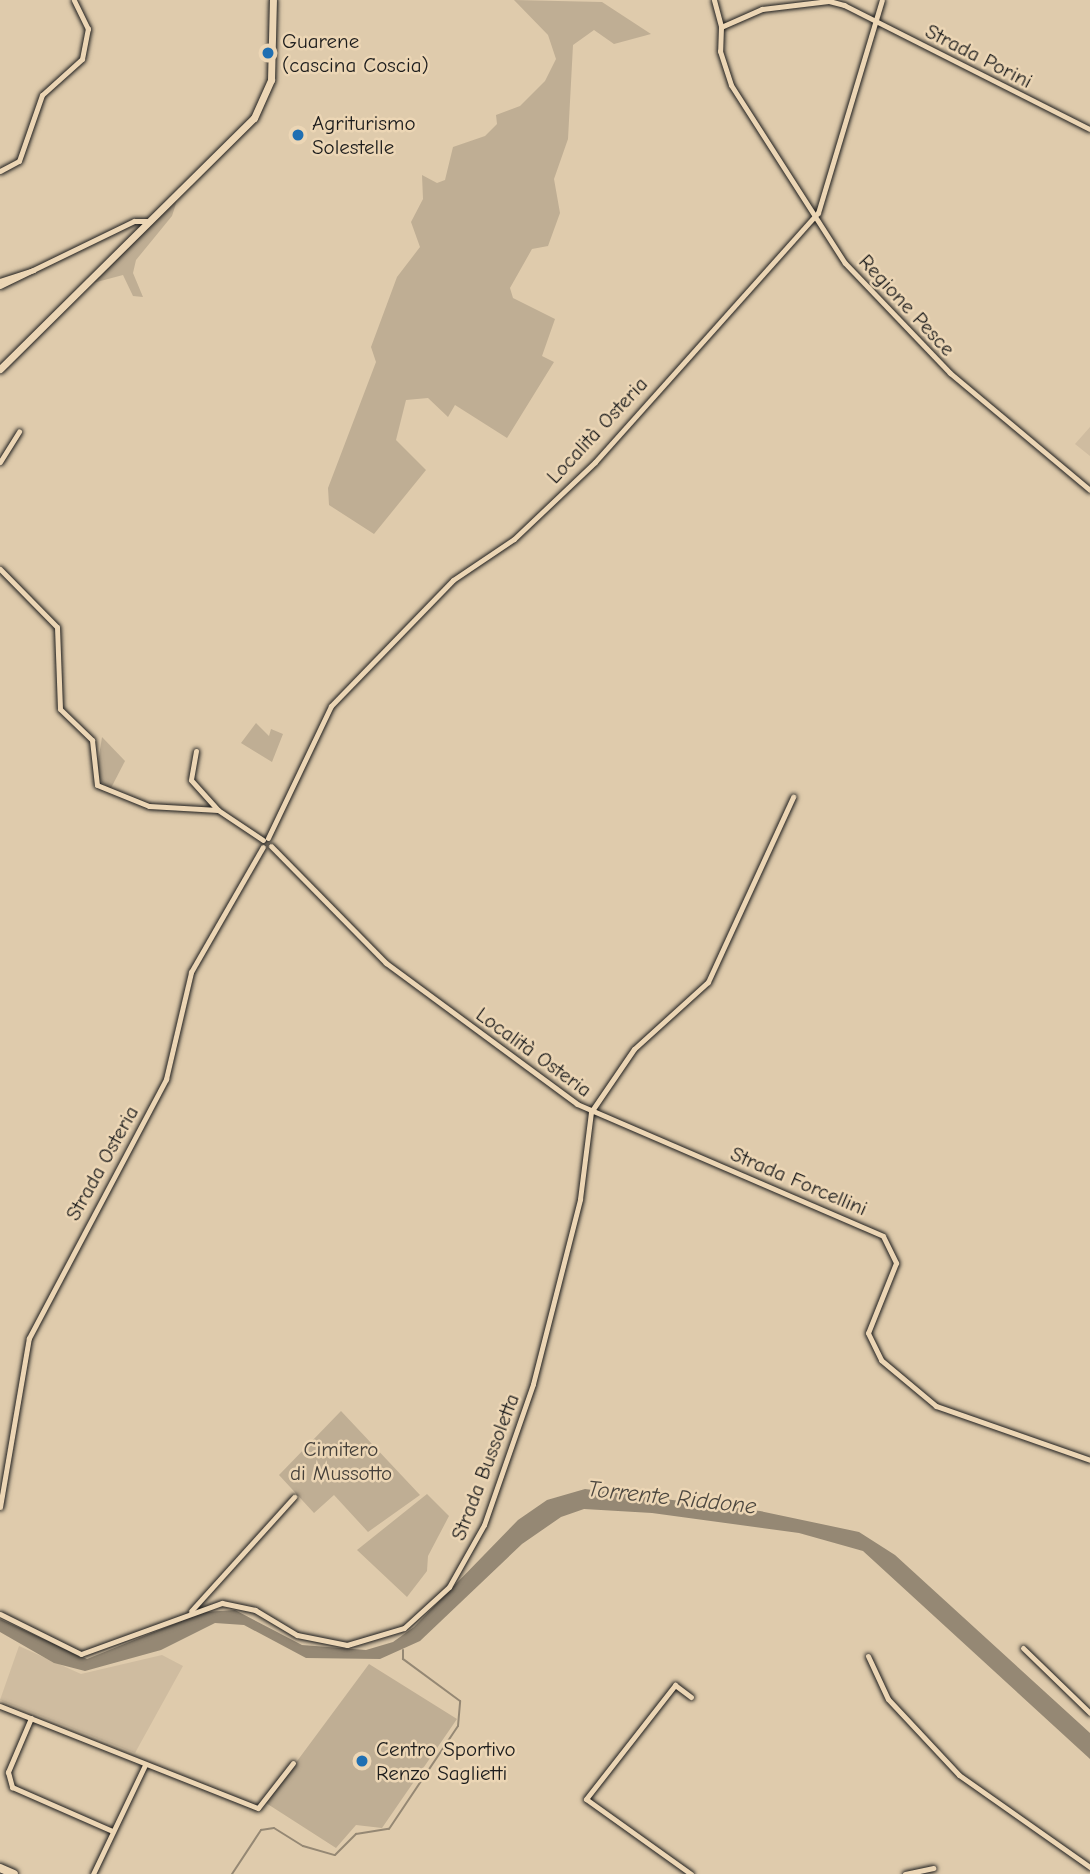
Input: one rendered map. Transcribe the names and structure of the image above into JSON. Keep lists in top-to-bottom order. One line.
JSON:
{"streets":{"street":["Strada Porini","Regione Pesce","Località Osteria","Strada Osteria","Strada Forcellini","Strada Bussoletta"]},"crossings":[["Strada Porini","Regione Pesce"],["Strada Porini","Località Osteria"],["Regione Pesce","Località Osteria"],["Località Osteria","Strada Forcellini"],["Località Osteria","Strada Bussoletta"],["Strada Forcellini","Strada Bussoletta"]],"water":["Torrente Riddone"],"parks":["Cimitero di Mussotto"],"places":["Guarene (cascina Coscia)","Agriturismo Solestelle","Centro Sportivo Renzo Saglietti"]}
